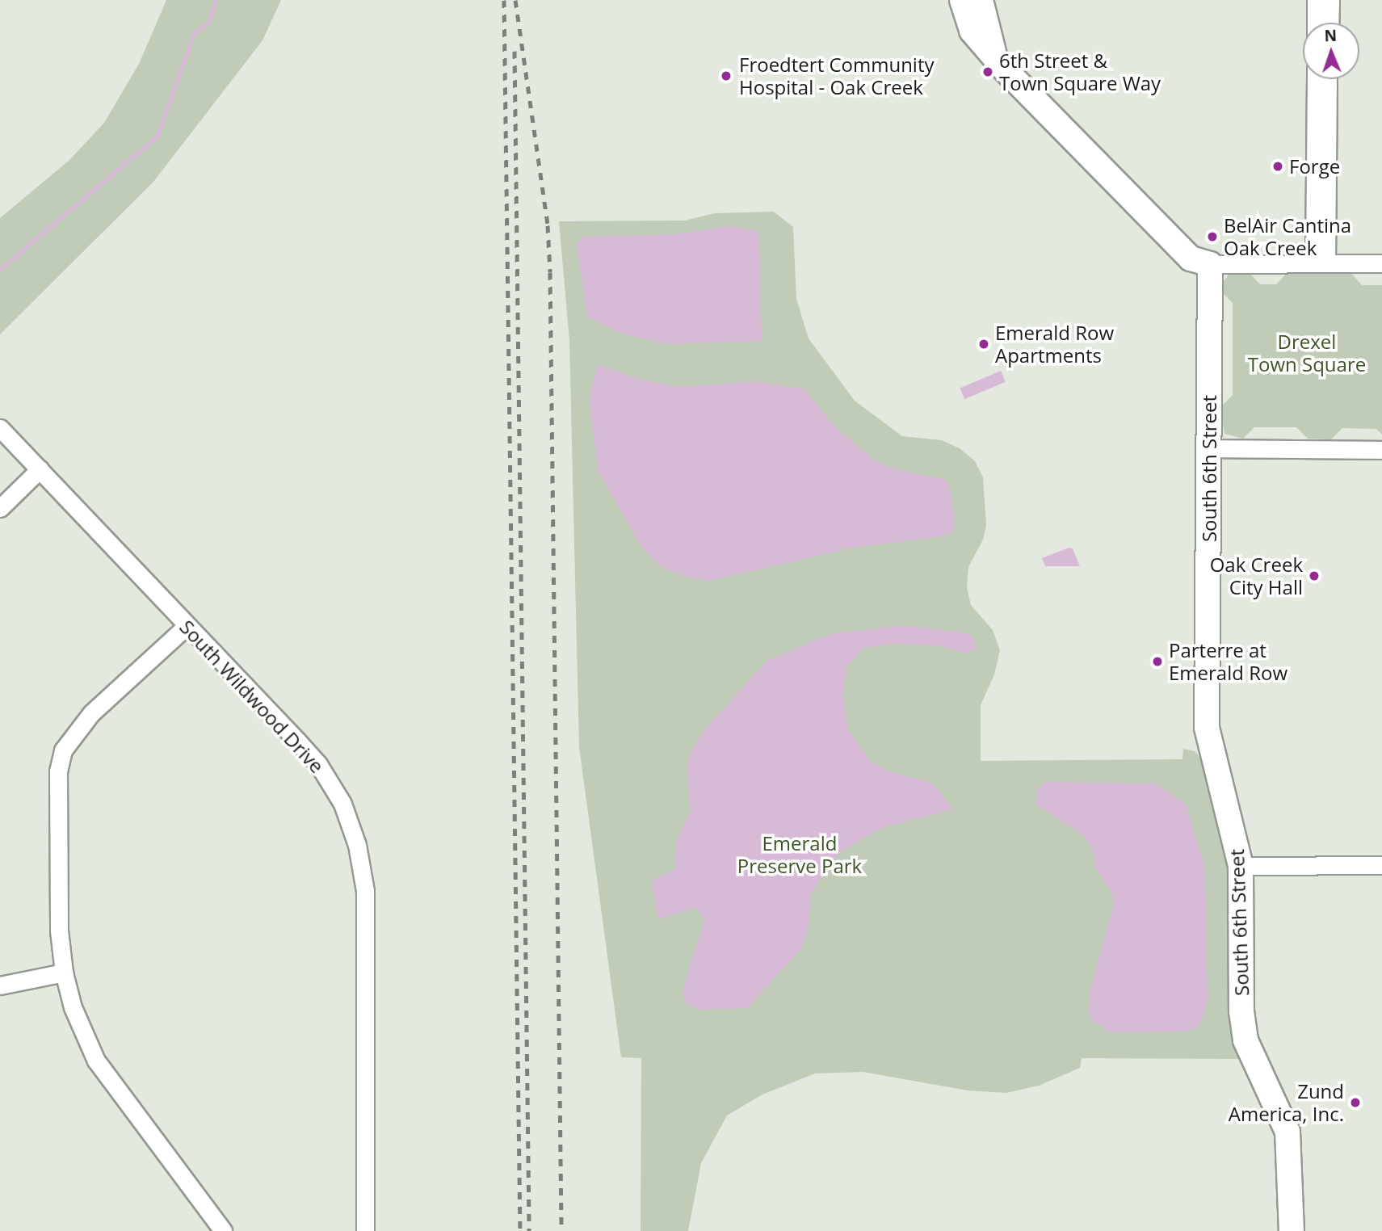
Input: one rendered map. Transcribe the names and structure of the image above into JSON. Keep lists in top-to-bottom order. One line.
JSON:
{"streets":{"street":["South 6th Street","South Wildwood Drive"]},"parks":["Drexel Town Square","Emerald Preserve Park"],"places":["6th Street & Town Square Way","Froedtert Community Hospital - Oak Creek","Forge","BelAir Cantina Oak Creek","Emerald Row Apartments","Oak Creek City Hall","Parterre at Emerald Row","Zund America, Inc."],"north":"top"}
